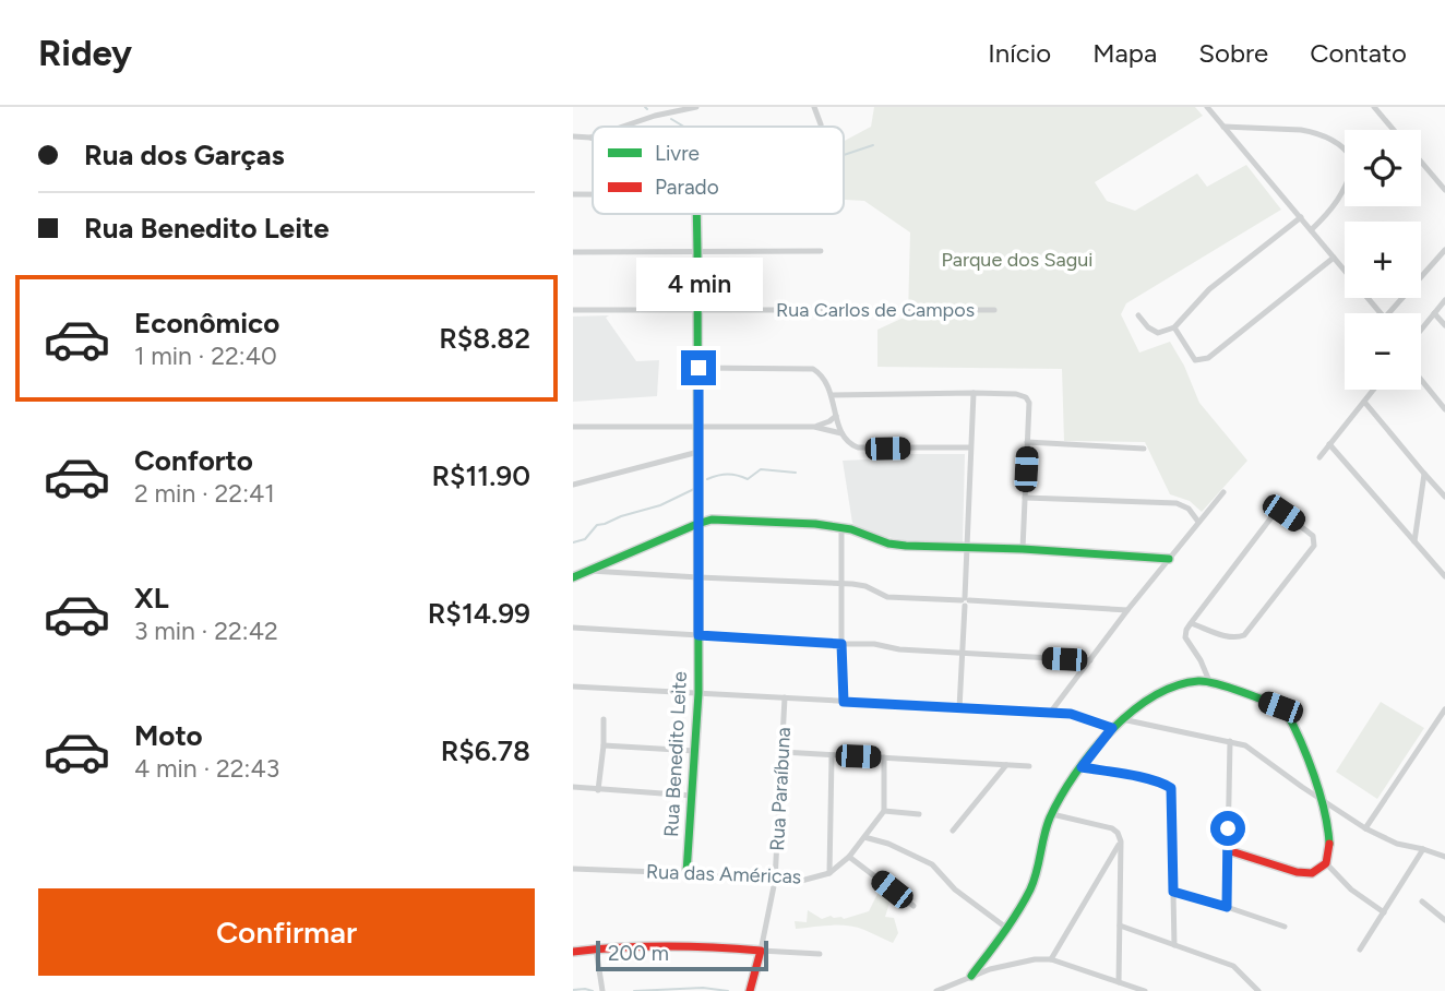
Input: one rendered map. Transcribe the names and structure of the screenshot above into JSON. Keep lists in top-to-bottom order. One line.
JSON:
{"streets":{"street":["Rua Carlos de Campos","Rua Benedito Leite","Rua Paraíbuna","Rua das Américas"]},"crossings":[["Rua Carlos de Campos","Rua Benedito Leite"],["Rua Benedito Leite","Rua das Américas"],["Rua Paraíbuna","Rua das Américas"]],"parks":["Parque dos Sagui"],"legend":["Livre","Parado"],"scale_bar":"200 m","page":{"header":"Ridey","nav":["Início","Mapa","Sobre","Contato"],"banner":["Rua dos Garças","Rua Benedito Leite"],"map_buttons":["+","−"],"bubble":"4 min","list":[{"name":"Econômico","note":"1 min · 22:40","value":"R$8.82"},{"name":"Conforto","note":"2 min · 22:41","value":"R$11.90"},{"name":"XL","note":"3 min · 22:42","value":"R$14.99"},{"name":"Moto","note":"4 min · 22:43","value":"R$6.78"}],"buttons":"Confirmar","scale":"200 m"}}
